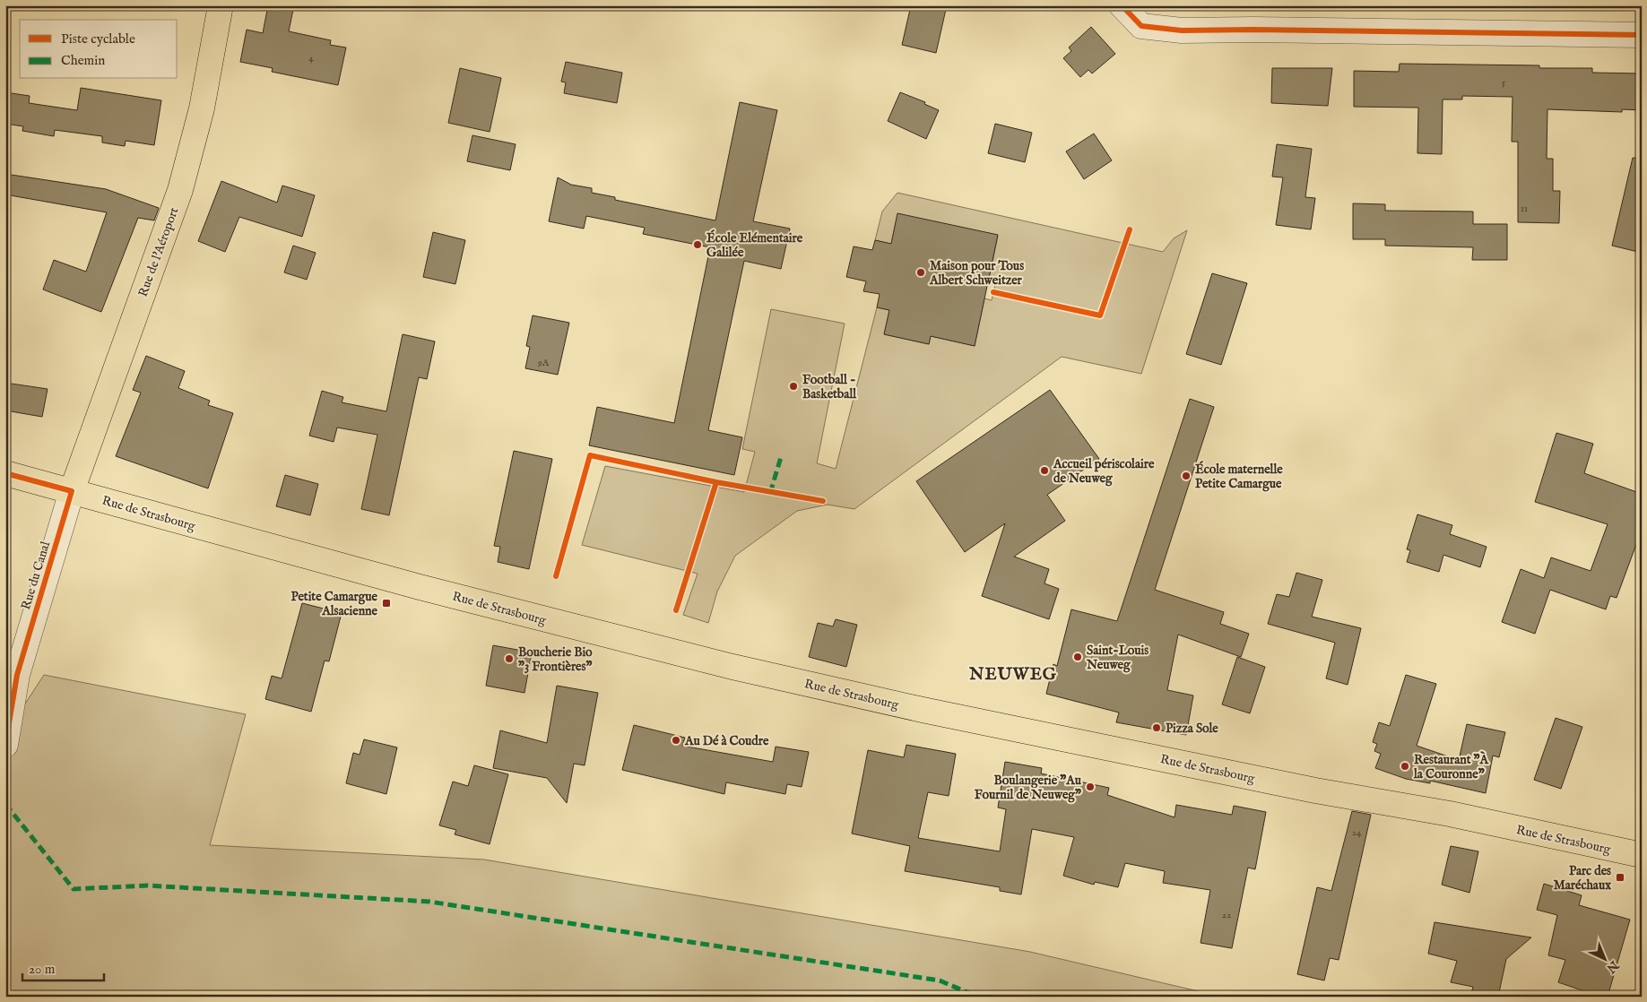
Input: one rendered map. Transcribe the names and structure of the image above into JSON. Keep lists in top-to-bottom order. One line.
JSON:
{"streets":{"main road":["Rue de l'Aéroport","Rue de Strasbourg"],"street":["Rue du Canal"]},"crossings":[["Rue de l'Aéroport","Rue de Strasbourg"],["Rue de l'Aéroport","Rue du Canal"],["Rue de Strasbourg","Rue du Canal"]],"districts":["NEUWEG"],"places":{"other":["École Elémentaire Galilée","Maison pour Tous Albert Schweitzer","Football - Basketball","Accueil périscolaire de Neuweg","École maternelle Petite Camargue","Saint-Louis Neuweg","Boucherie Bio \"3 Frontières\"","Pizza Sole","Au Dé à Coudre","Restaurant \"À la Couronne\"","Boulangerie \"Au Fournil de Neuweg\""],"transit":["Petite Camargue Alsacienne","Parc des Maréchaux"]},"house_numbers":["4","5","11","9A","24","22"],"legend":["Piste cyclable","Chemin"],"scale_bar":"20 m","north":"bottom right"}
